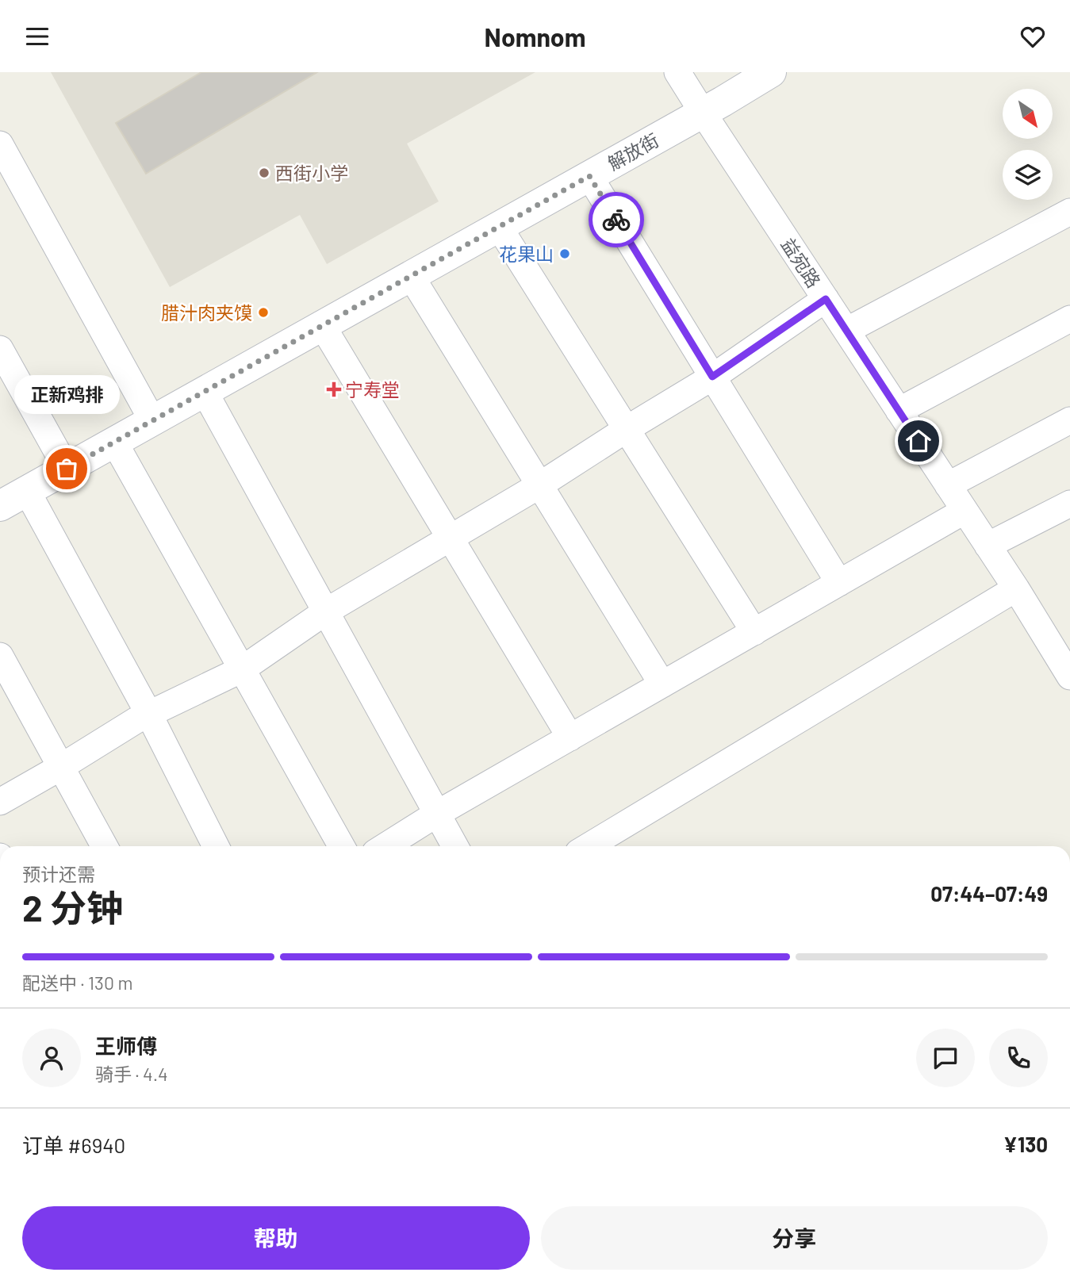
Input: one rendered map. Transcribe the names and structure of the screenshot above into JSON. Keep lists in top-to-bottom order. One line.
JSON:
{"streets":{"main road":["解放街"],"street":["益宛路"]},"crossings":[["解放街","益宛路"]],"places":{"other":["西街小学","花果山","腊汁肉夹馍","正新鸡排"],"health":["宁寿堂"]},"north":"bottom right","page":{"header":"Nomnom","bubble":"正新鸡排","heading":["2 分钟","预计还需","07:44–07:49"],"panel":["王师傅","骑手 · 4.4","订单 #6940","¥130"],"bar":"配送中 · 130 m","buttons":["帮助","分享"]}}
